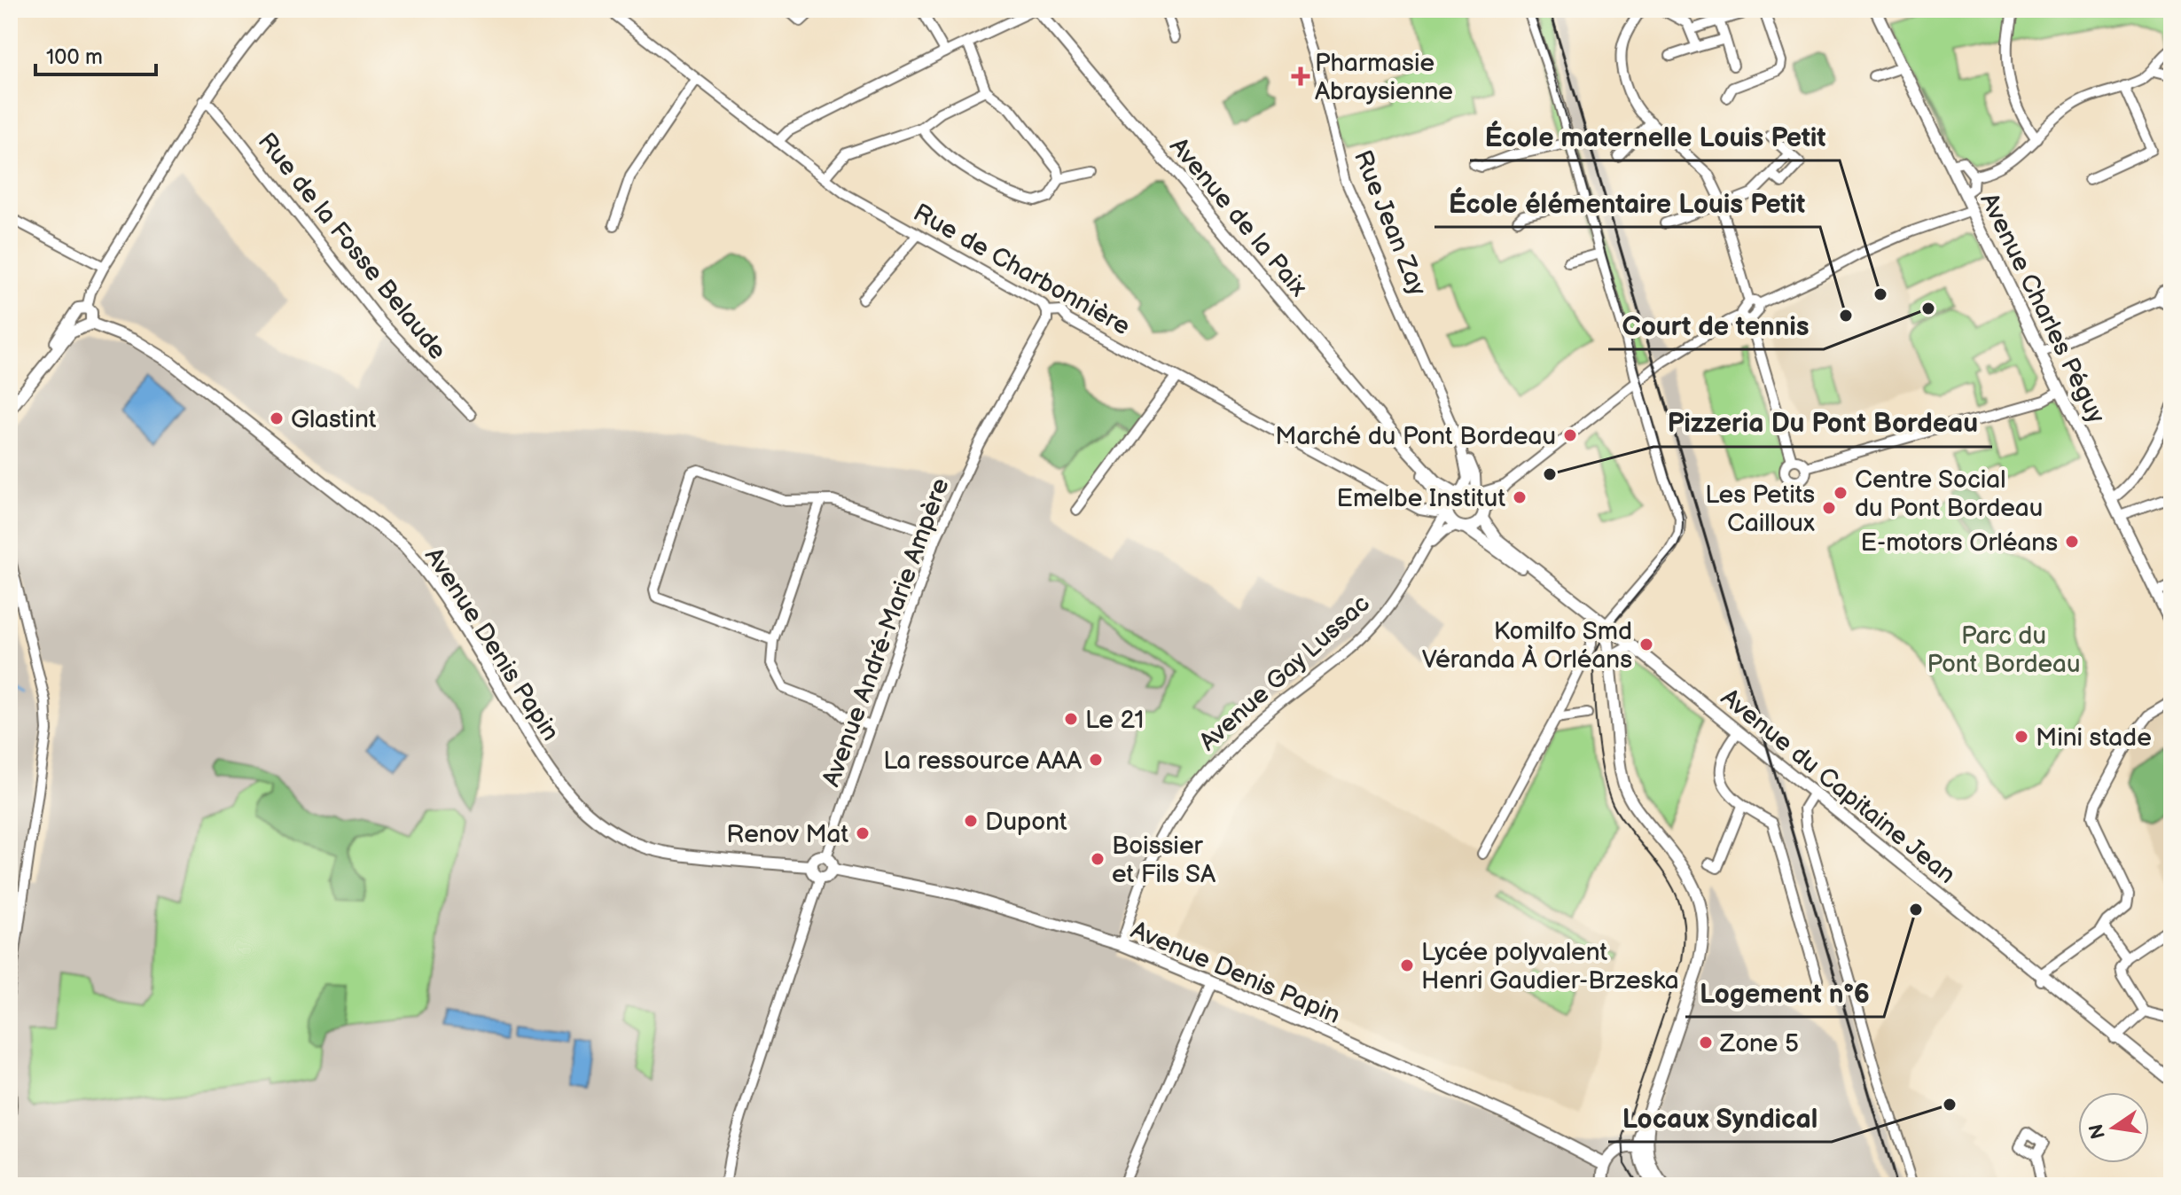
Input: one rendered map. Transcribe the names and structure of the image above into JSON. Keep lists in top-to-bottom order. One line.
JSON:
{"streets":{"main road":["Avenue de la Paix","Avenue Charles Péguy","Avenue Denis Papin","Avenue du Capitaine Jean"],"street":["Rue Jean Zay","Rue de la Fosse Belaude","Rue de Charbonnière","Avenue André-Marie Ampère","Avenue Gay Lussac"]},"crossings":[["Avenue de la Paix","Rue Jean Zay"],["Avenue de la Paix","Rue de Charbonnière"],["Avenue de la Paix","Avenue Gay Lussac"],["Avenue de la Paix","Avenue du Capitaine Jean"],["Rue Jean Zay","Rue de Charbonnière"],["Rue Jean Zay","Avenue Gay Lussac"],["Rue Jean Zay","Avenue du Capitaine Jean"],["Rue de Charbonnière","Avenue André-Marie Ampère"],["Rue de Charbonnière","Avenue Gay Lussac"],["Rue de Charbonnière","Avenue du Capitaine Jean"],["Avenue André-Marie Ampère","Avenue Denis Papin"],["Avenue Denis Papin","Avenue Gay Lussac"],["Avenue Gay Lussac","Avenue du Capitaine Jean"]],"parks":["Parc du Pont Bordeau"],"places":{"health":["Pharmasie Abraysienne"],"other":["École maternelle Louis Petit","Court de tennis","École élémentaire Louis Petit","Glastint","Marché du Pont Bordeau","Pizzeria Du Pont Bordeau","Centre Social du Pont Bordeau","Emelbe Institut","Les Petits Cailloux","E-motors Orléans","Komilfo Smd Véranda À Orléans","Le 21","Mini stade","La ressource AAA","Dupont","Renov Mat","Boissier et Fils SA","Logement n°6","Lycée polyvalent Henri Gaudier-Brzeska","Zone 5","Locaux Syndical"]},"scale_bar":"100 m","north":"left"}
